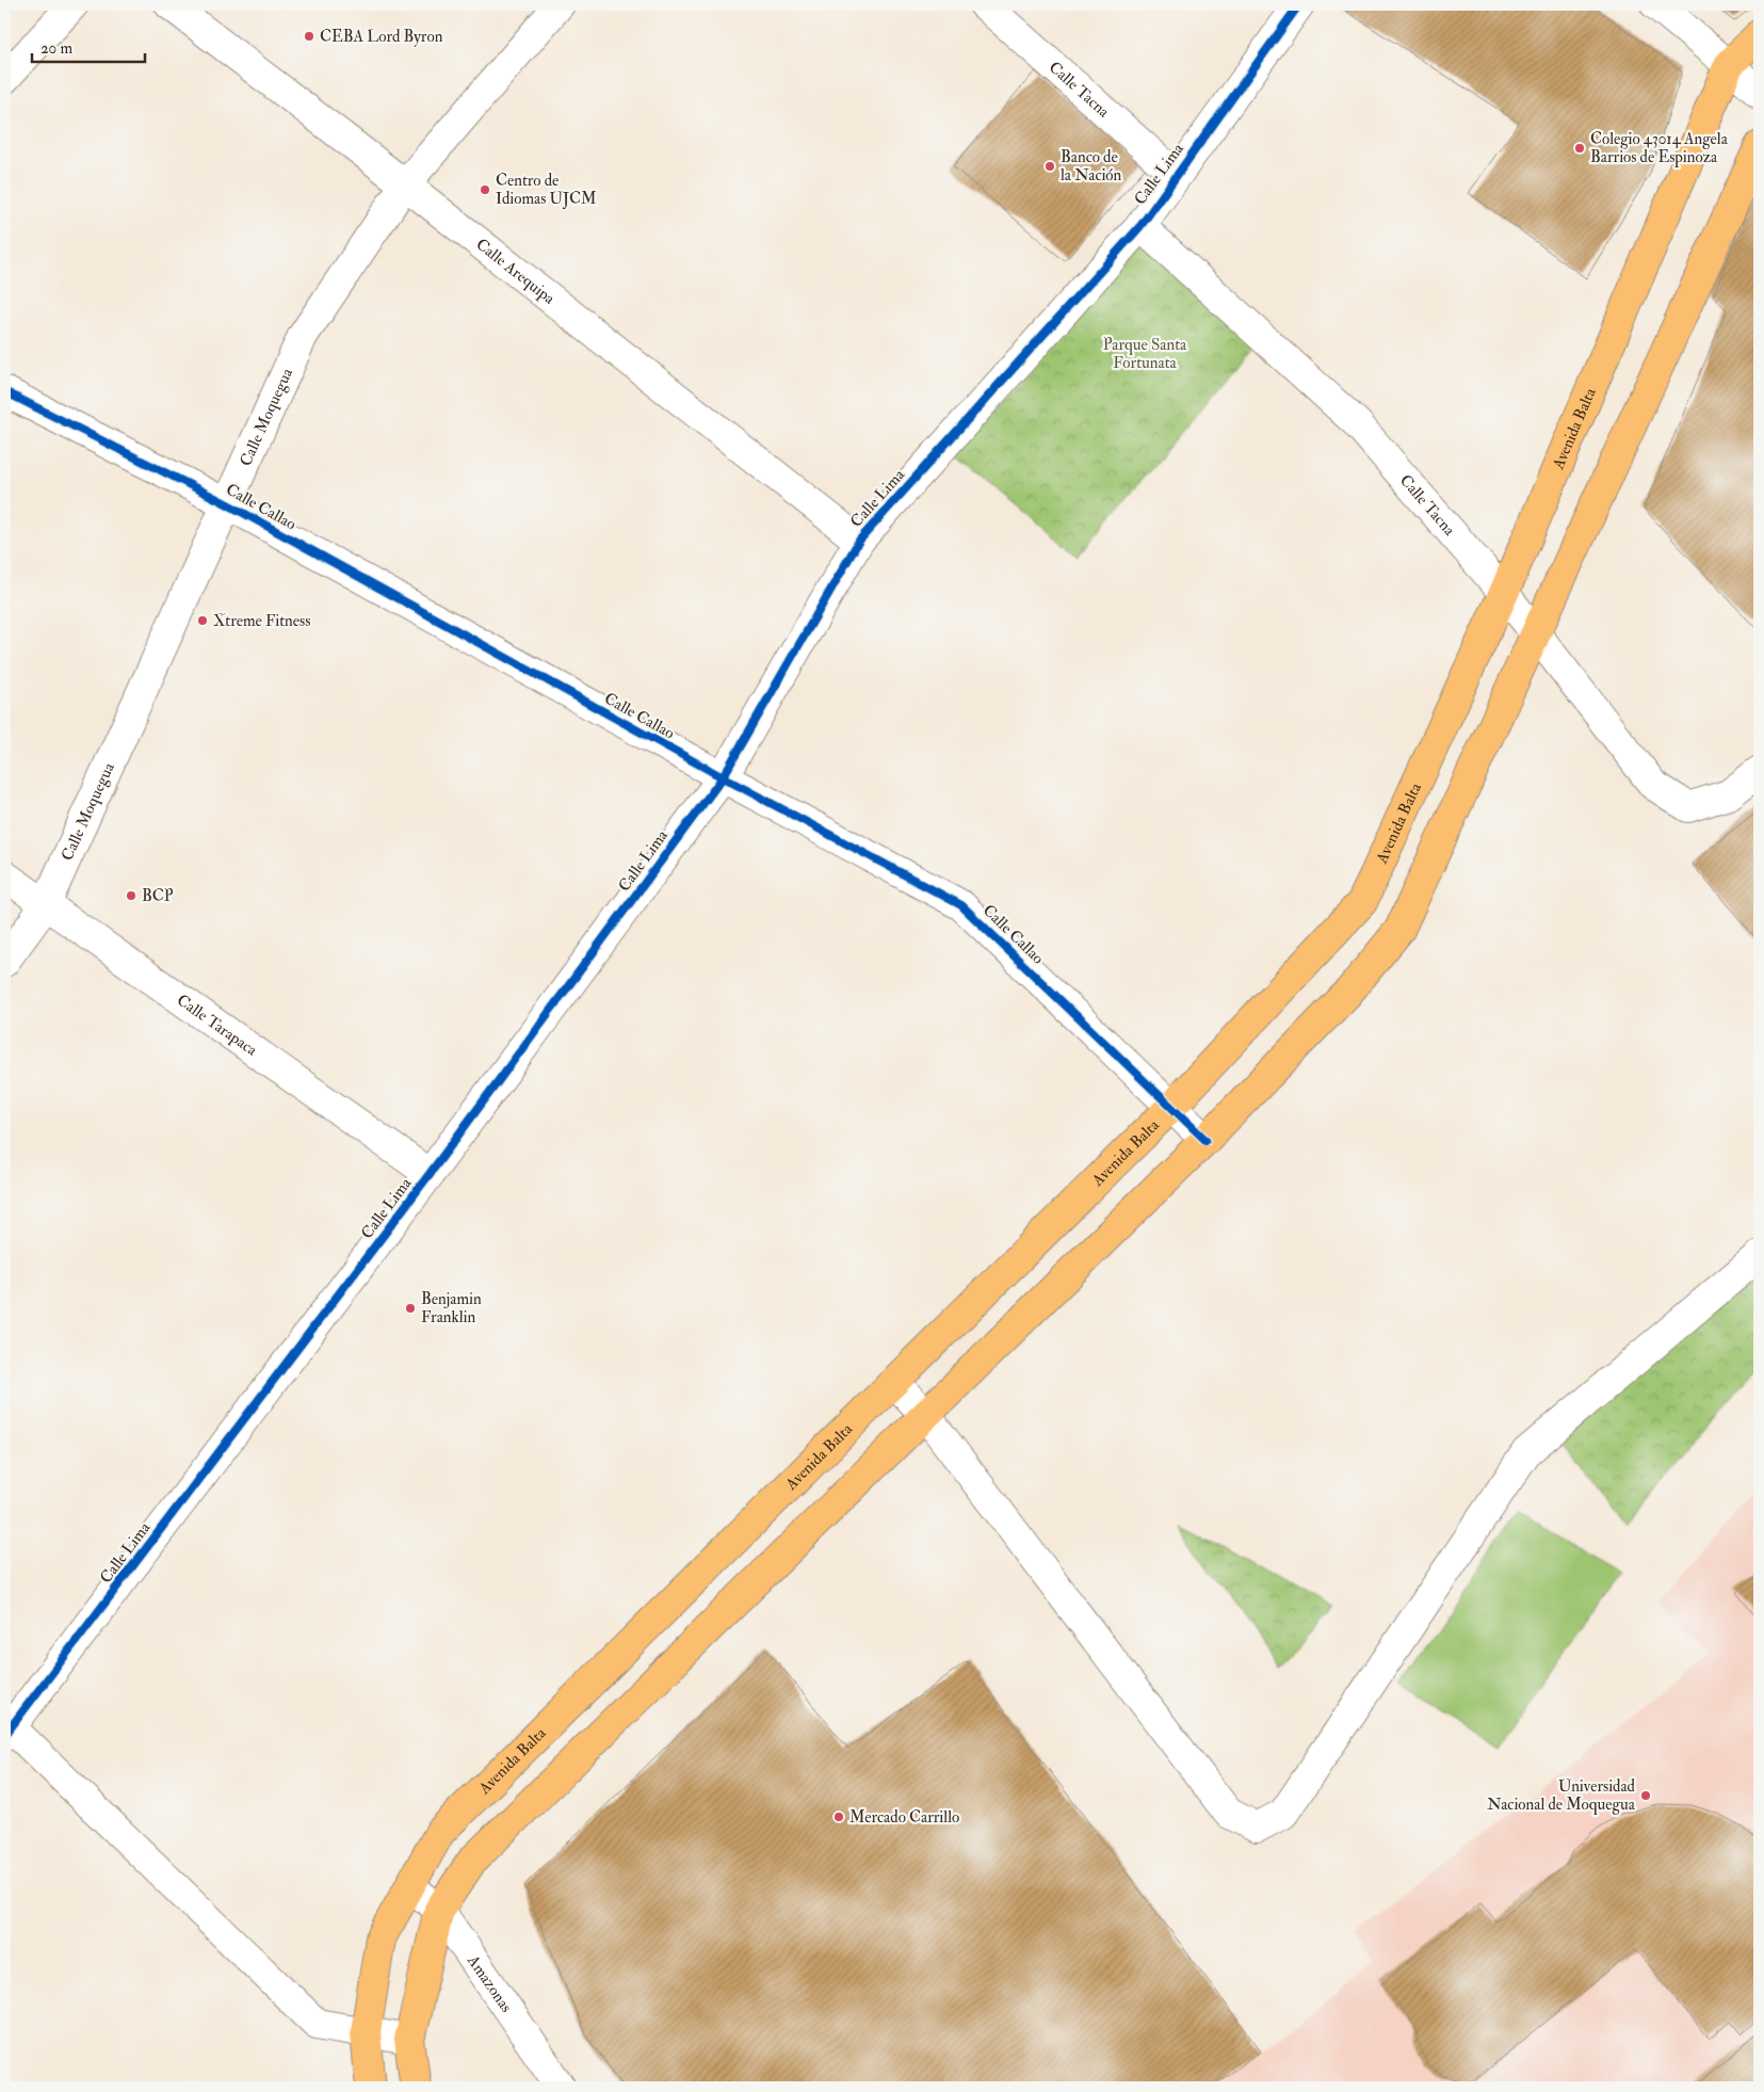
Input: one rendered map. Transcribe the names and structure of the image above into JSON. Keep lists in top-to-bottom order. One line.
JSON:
{"streets":{"main road":["Avenida Balta"],"street":["Calle Tacna","Calle Lima","Calle Arequipa","Calle Moquegua","Calle Callao","Calle Tarapaca","Amazonas"]},"crossings":[["Calle Tacna","Calle Lima"],["Calle Tacna","Avenida Balta"],["Calle Lima","Calle Arequipa"],["Calle Lima","Calle Callao"],["Calle Lima","Calle Tarapaca"],["Calle Arequipa","Calle Moquegua"],["Calle Moquegua","Calle Callao"],["Calle Moquegua","Calle Tarapaca"],["Avenida Balta","Calle Callao"],["Avenida Balta","Amazonas"]],"parks":["Parque Santa Fortunata"],"places":["CEBA Lord Byron","Colegio 43014 Angela Barrios de Espinoza","Banco de la Nación","Centro de Idiomas UJCM","Xtreme Fitness","BCP","Benjamin Franklin","Universidad Nacional de Moquegua","Mercado Carrillo"],"scale_bar":"20 m"}
